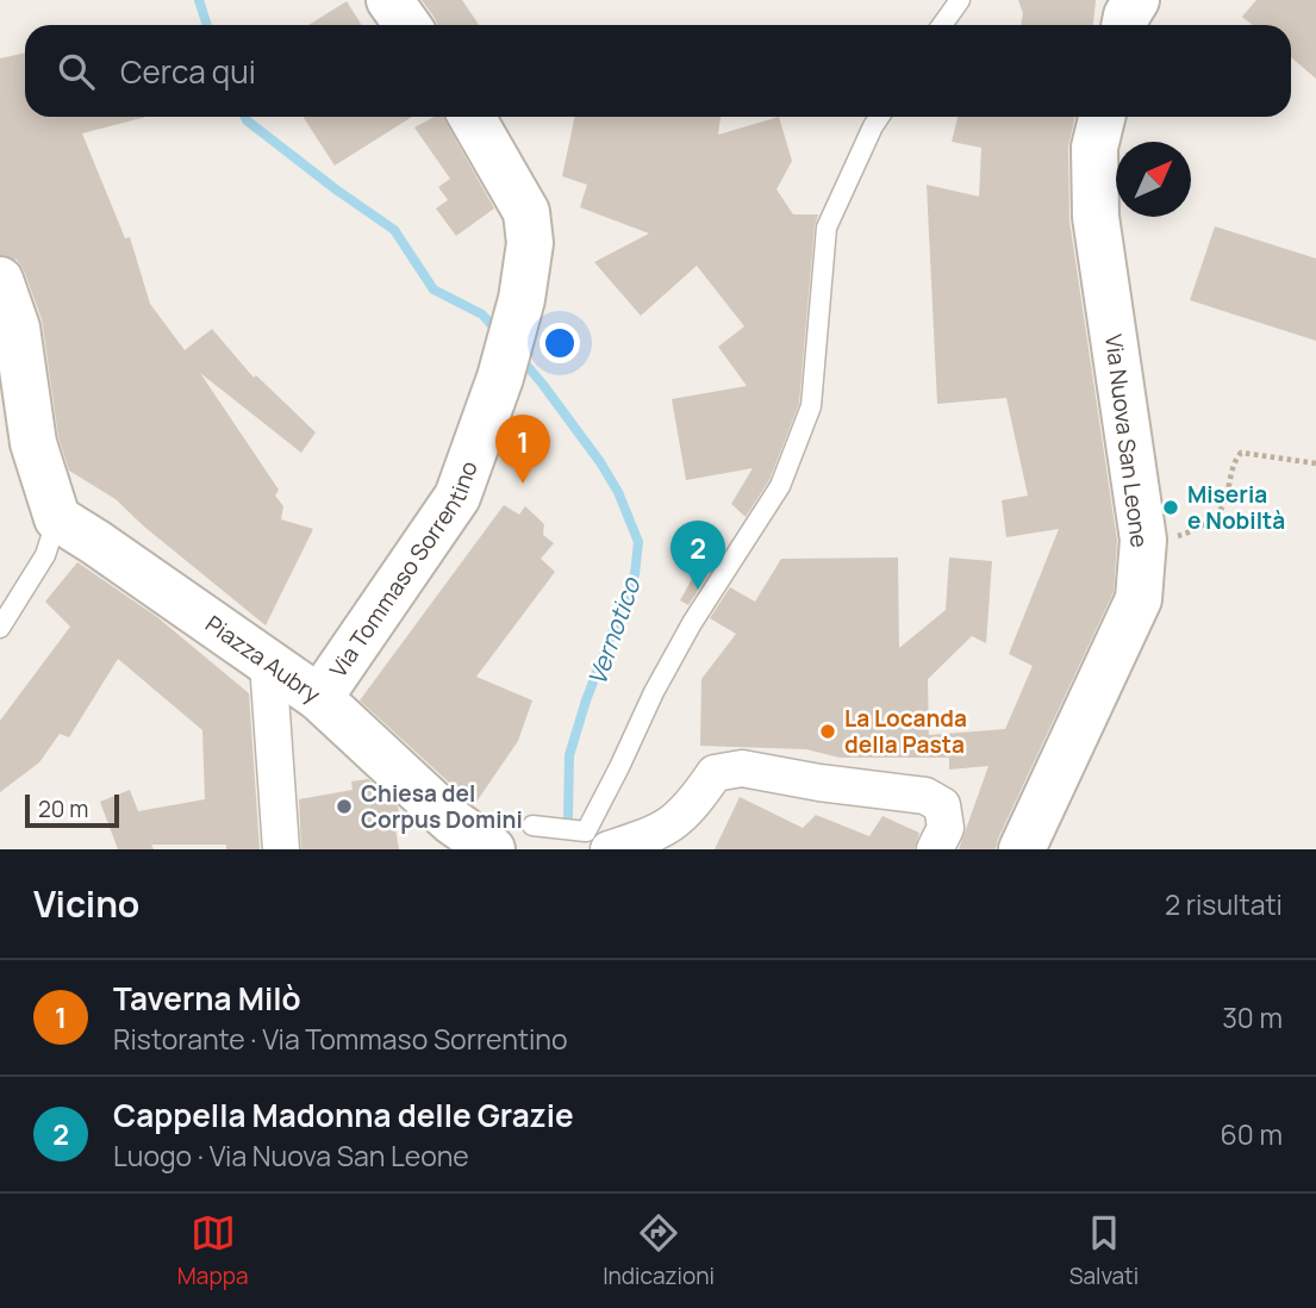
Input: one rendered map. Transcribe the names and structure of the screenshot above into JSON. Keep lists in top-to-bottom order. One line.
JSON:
{"streets":{"street":["Via Nuova San Leone","Via Tommaso Sorrentino","Piazza Aubry"]},"crossings":[["Via Tommaso Sorrentino","Piazza Aubry"]],"water":["Vernotico"],"places":["Miseria e Nobiltà","La Locanda della Pasta","Chiesa del Corpus Domini"],"scale_bar":"20 m","north":"top right","page":{"search":"Cerca qui","pins":["1","2"],"scale":"20 m","heading":["Vicino","2 risultati"],"list":[{"mark":"1","name":"Taverna Milò","note":"Ristorante · Via Tommaso Sorrentino","value":"30 m"},{"mark":"2","name":"Cappella Madonna delle Grazie","note":"Luogo · Via Nuova San Leone","value":"60 m"}],"nav":["Mappa","Indicazioni","Salvati"]}}
